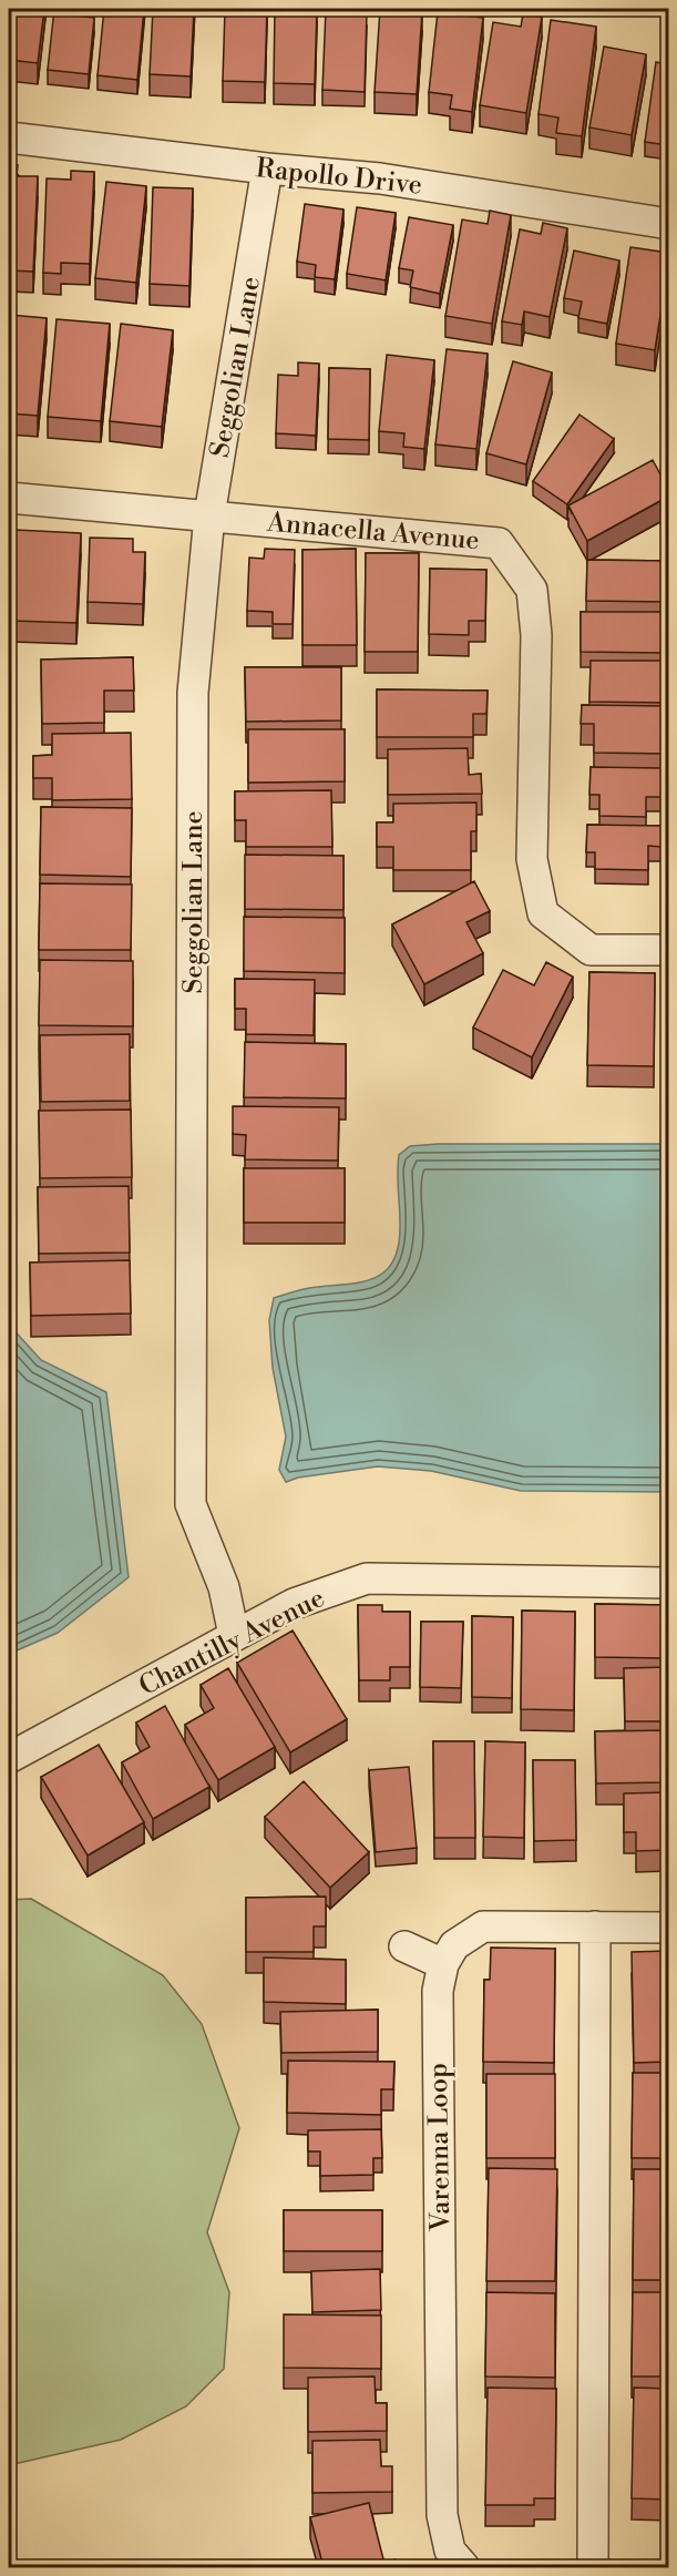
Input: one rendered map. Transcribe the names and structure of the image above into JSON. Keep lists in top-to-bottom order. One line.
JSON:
{"streets":{"street":["Rapollo Drive","Seggolian Lane","Annacella Avenue","Chantilly Avenue","Varenna Loop"]},"crossings":[["Rapollo Drive","Seggolian Lane"],["Seggolian Lane","Annacella Avenue"],["Seggolian Lane","Chantilly Avenue"]]}
